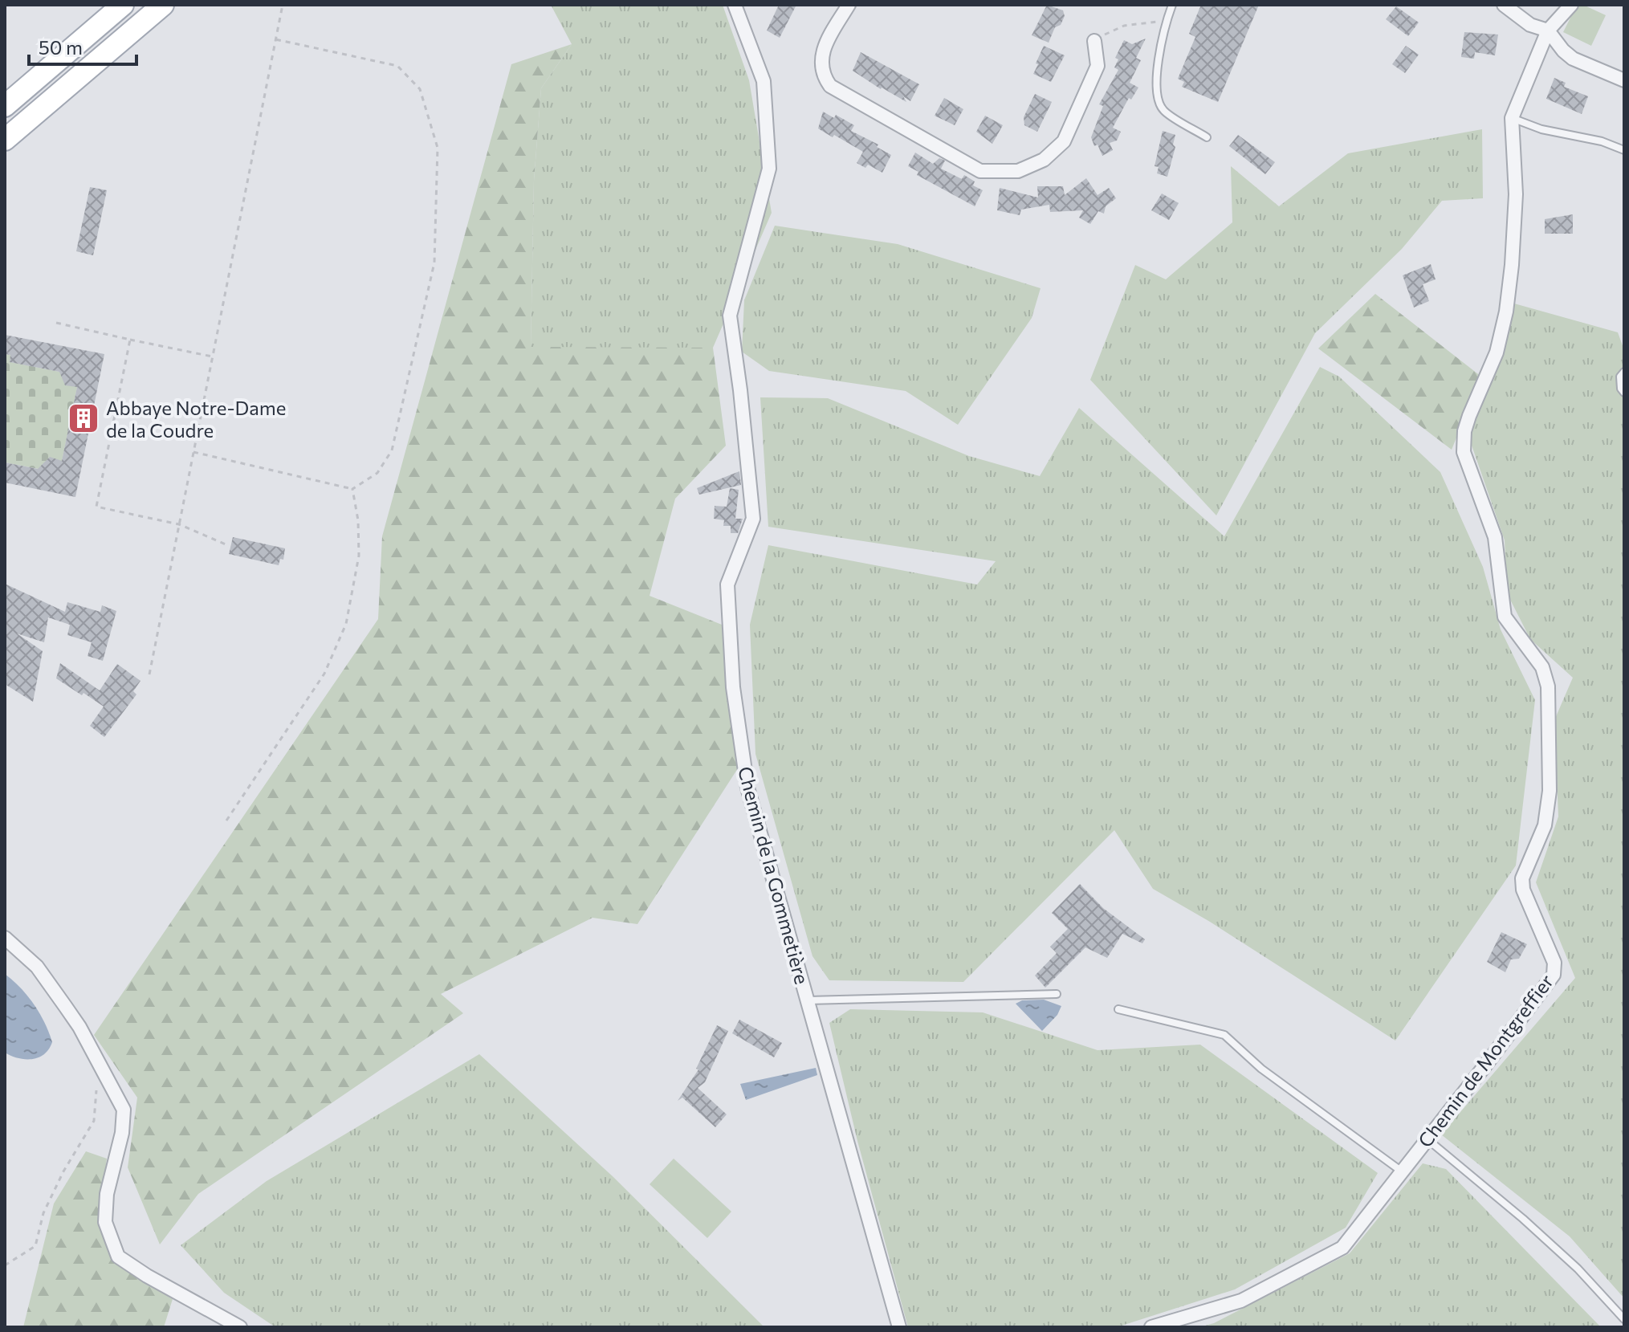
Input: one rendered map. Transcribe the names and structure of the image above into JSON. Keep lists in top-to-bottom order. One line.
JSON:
{"streets":{"street":["Chemin de la Gommetière","Chemin de Montgreffier"]},"places":{"building":["Abbaye Notre-Dame de la Coudre"]},"scale_bar":"50 m"}
